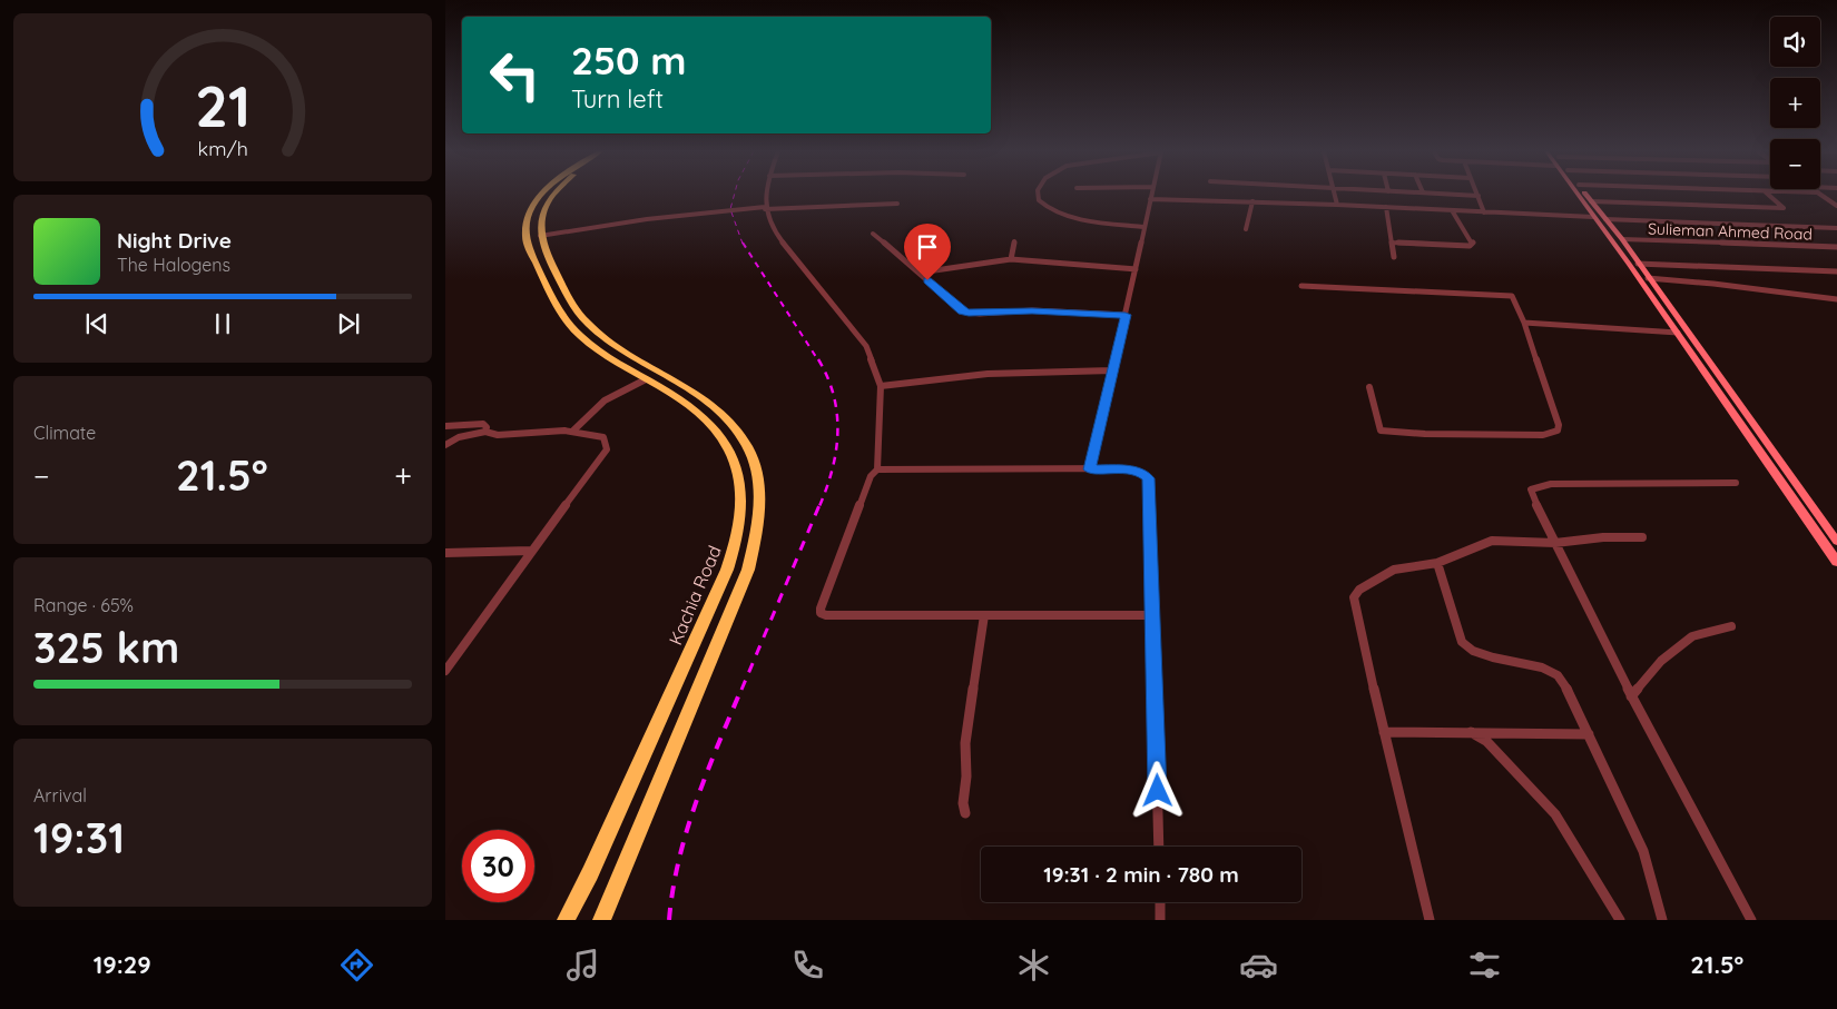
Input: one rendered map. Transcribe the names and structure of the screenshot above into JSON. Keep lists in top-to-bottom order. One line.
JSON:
{"streets":{"main road":["Kachia Road"],"street":["Sulieman Ahmed Road"]},"page":{"map_buttons":["+","−"],"turn":["250 m","Turn left"],"song":["Night Drive","The Halogens"],"tile":["Climate",["Range · 65%","325 km"],["Arrival","19:31"]],"heat":["−","21.5°","+"],"limit":"30","trip":"19:31 · 2 min · 780 m","tabs":["19:29","21.5°"],"gauge":["21","km/h"]}}
